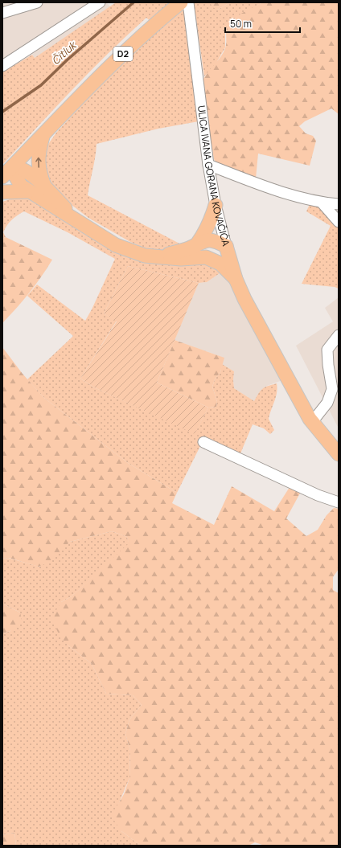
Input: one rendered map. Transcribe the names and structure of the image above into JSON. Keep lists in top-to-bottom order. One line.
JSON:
{"streets":{"main road":["D2","ULICA IVANA GORANA KOVAČIĆA"]},"water":["Čitluk"],"scale_bar":"50 m"}
